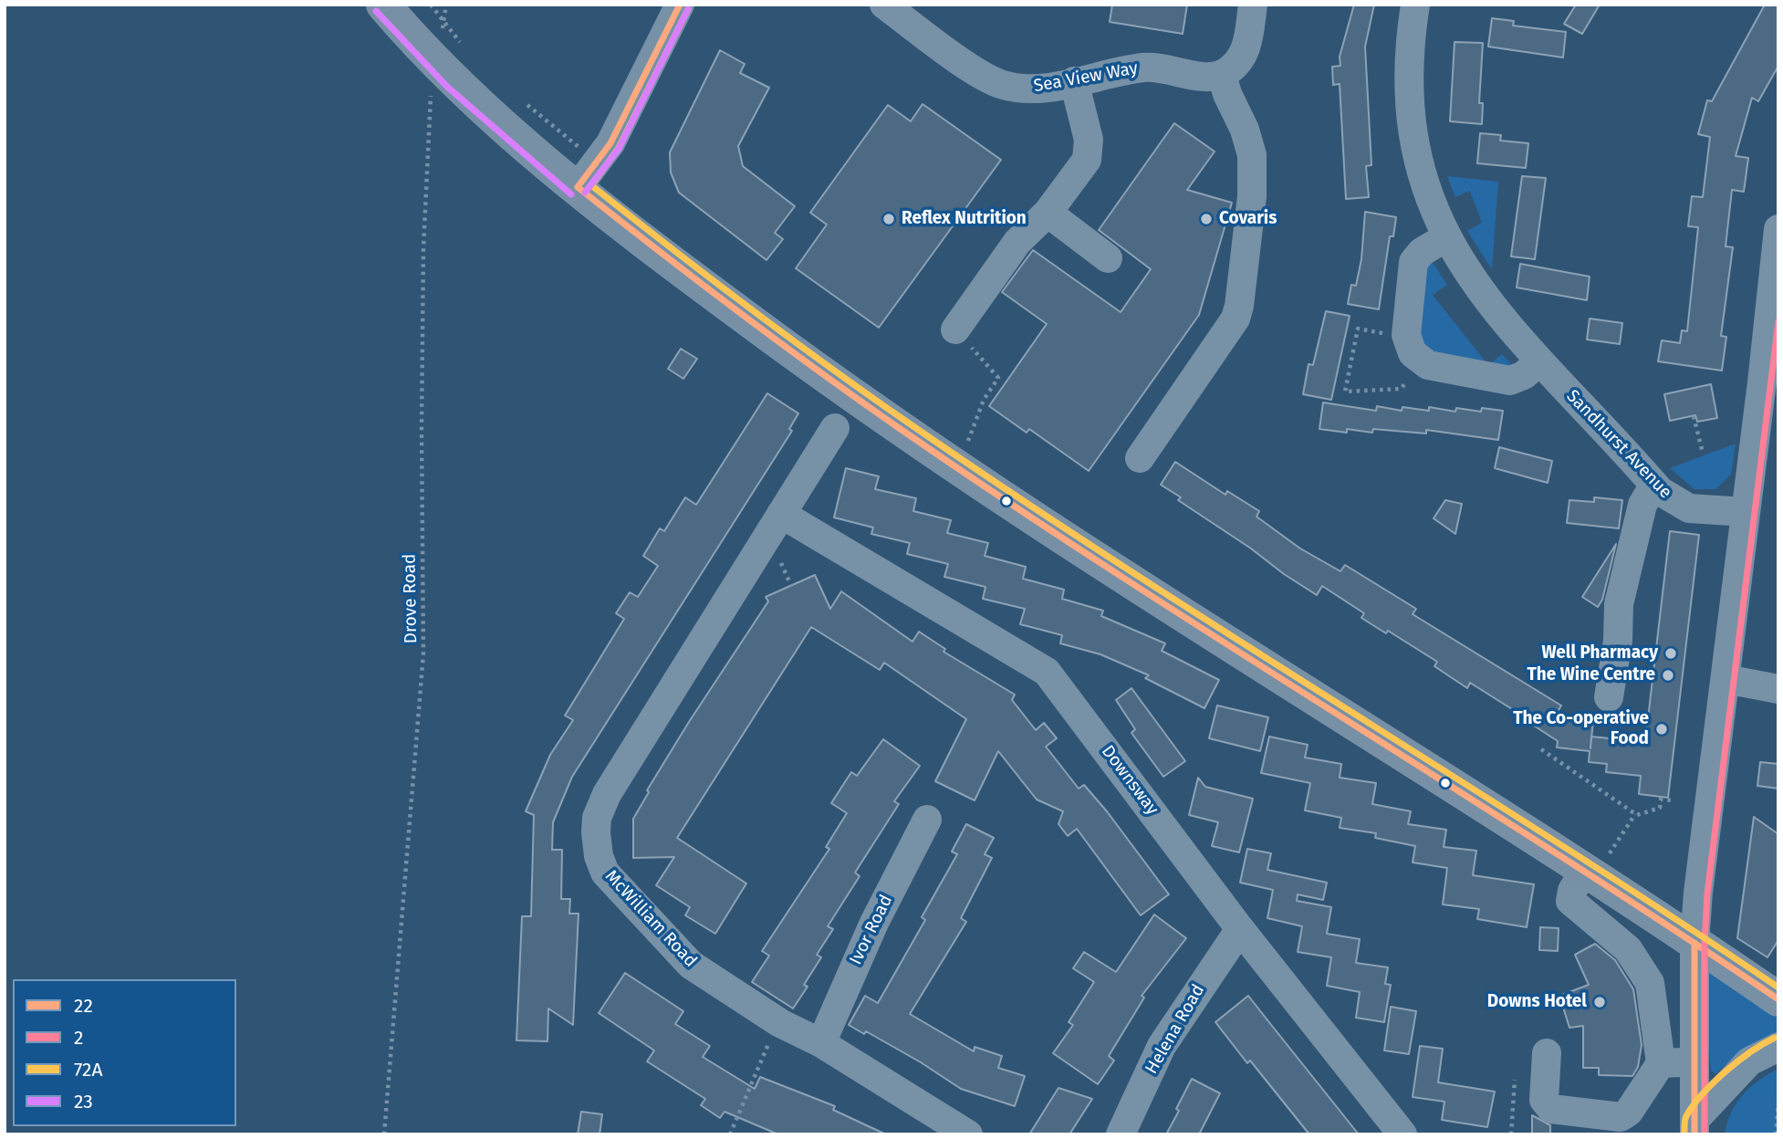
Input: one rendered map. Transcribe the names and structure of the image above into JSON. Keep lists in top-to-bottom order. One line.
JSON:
{"streets":{"street":["Sea View Way","Sandhurst Avenue","Downsway","McWilliam Road","Ivor Road","Helena Road"],"path":["Drove Road"]},"crossings":[["Downsway","McWilliam Road"],["Downsway","Helena Road"],["McWilliam Road","Ivor Road"]],"places":["Reflex Nutrition","Covaris","Well Pharmacy","The Wine Centre","The Co-operative Food","Downs Hotel"],"lines":["transit line 22","transit line 72A","transit line 23","transit line 2"],"legend":["22","2","72A","23"]}
